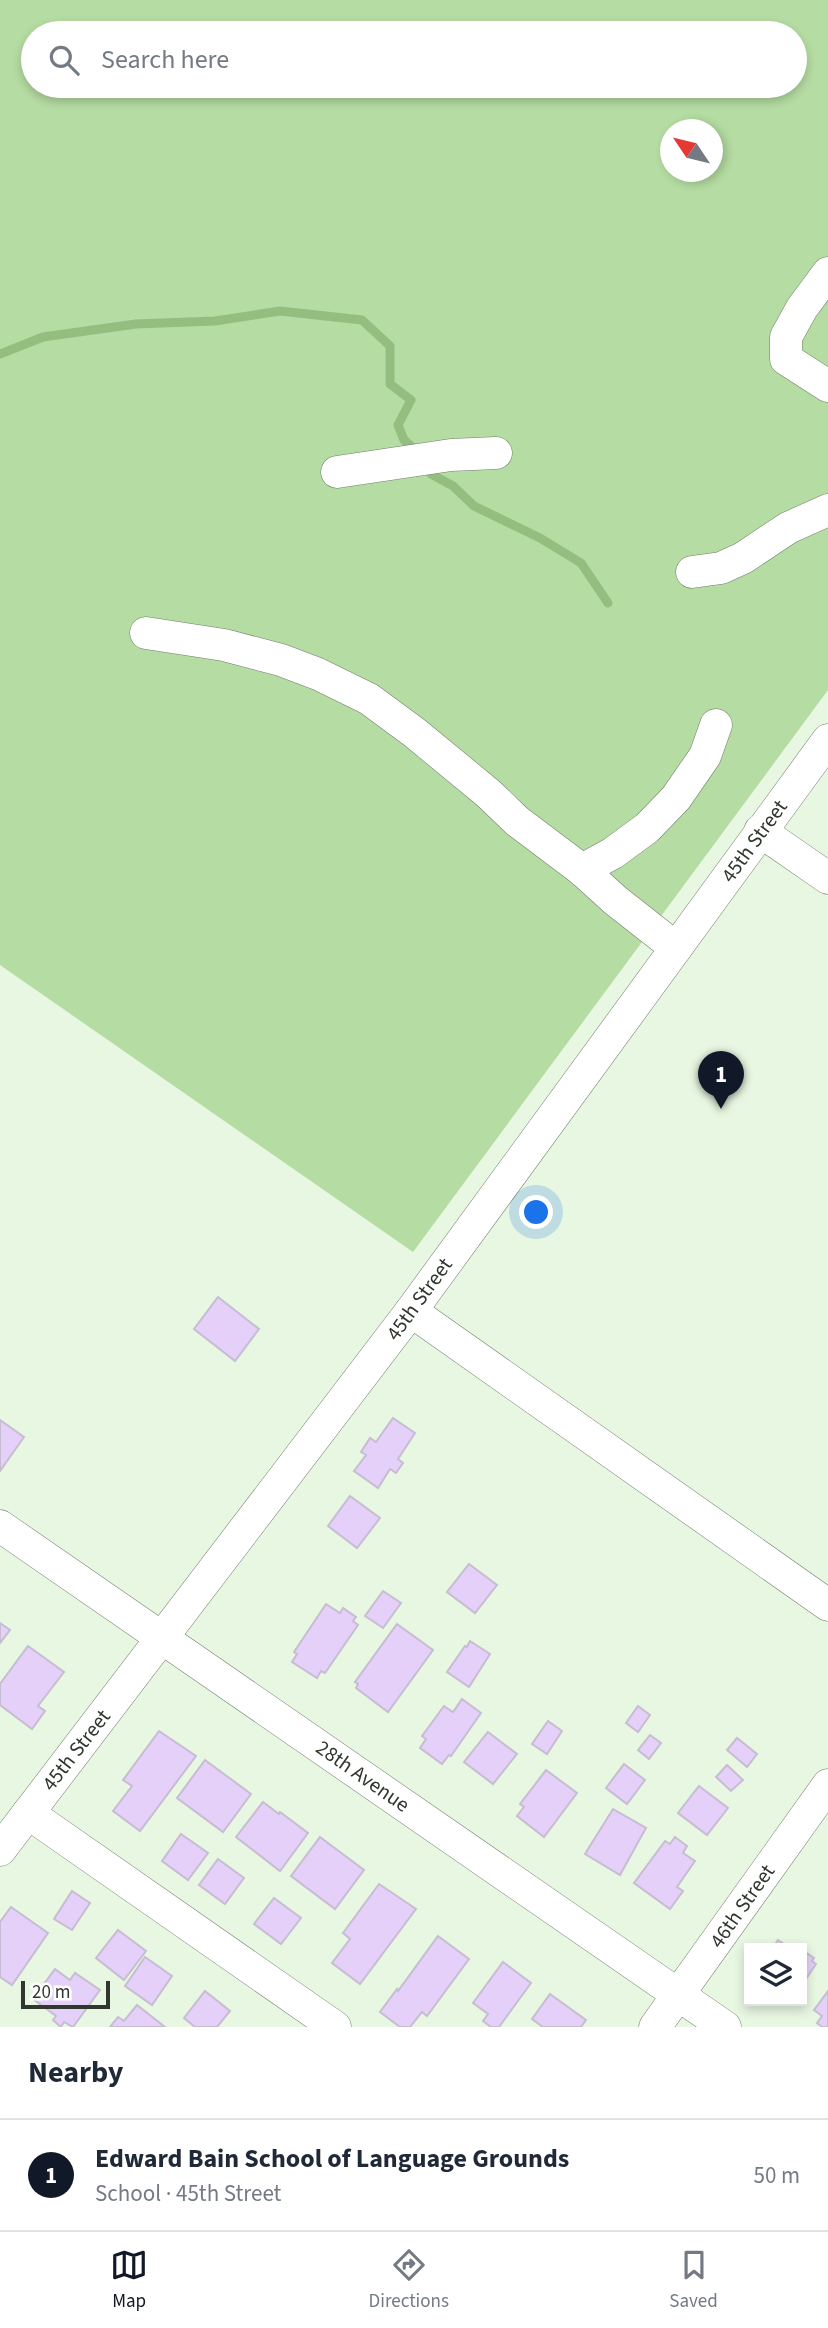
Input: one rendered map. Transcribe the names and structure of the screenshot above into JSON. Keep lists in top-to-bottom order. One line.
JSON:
{"streets":{"street":["45th Street","28th Avenue","46th Street"]},"crossings":[["45th Street","28th Avenue"],["28th Avenue","46th Street"]],"scale_bar":"20 m","north":"top left","page":{"search":"Search here","pins":"1","scale":"20 m","heading":"Nearby","list":[{"mark":"1","name":"Edward Bain School of Language Grounds","note":"School · 45th Street","value":"50 m"}],"nav":["Map","Directions","Saved"]}}
